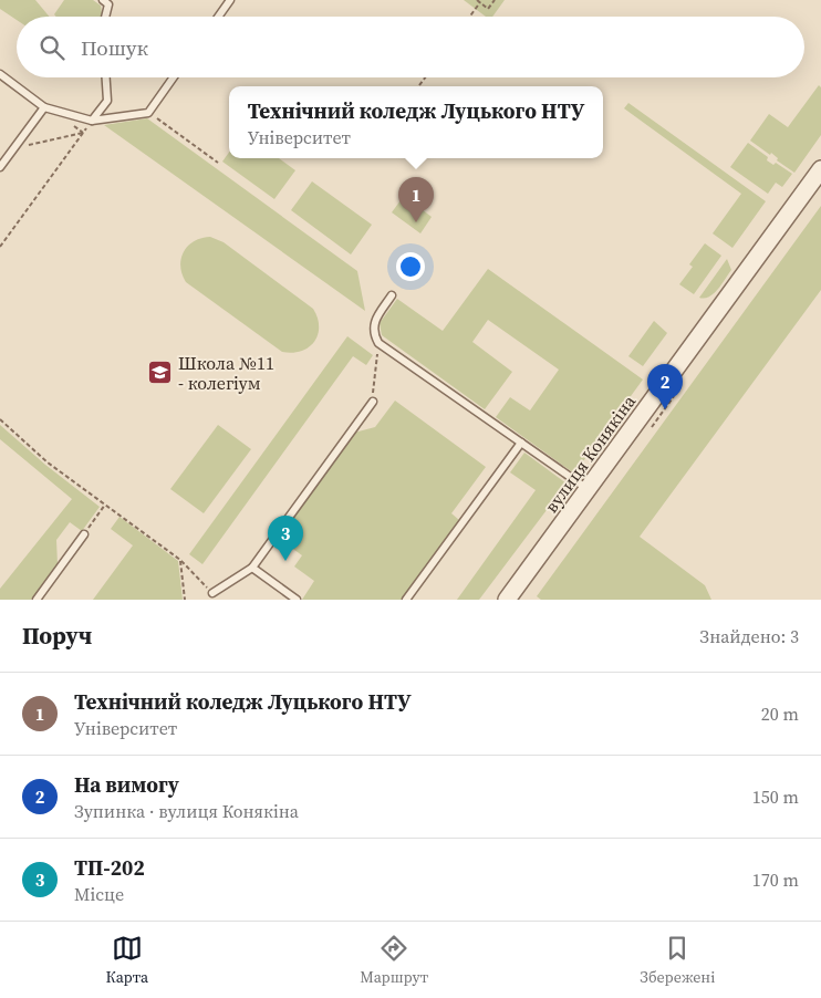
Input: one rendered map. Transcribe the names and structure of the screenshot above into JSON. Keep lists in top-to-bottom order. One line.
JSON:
{"streets":{"street":["вулиця Конякіна"]},"places":{"school or university":["Школа №11 - колегіум"]},"page":{"search":"Пошук","popup":["Технічний коледж Луцького НТУ","Університет"],"pins":["1","2","3"],"heading":["Поруч","Знайдено: 3"],"list":[{"mark":"1","name":"Технічний коледж Луцького НТУ","note":"Університет","value":"20 m"},{"mark":"2","name":"На вимогу","note":"Зупинка · вулиця Конякіна","value":"150 m"},{"mark":"3","name":"ТП-202","note":"Місце","value":"170 m"}],"nav":["Карта","Маршрут","Збережені"]}}
